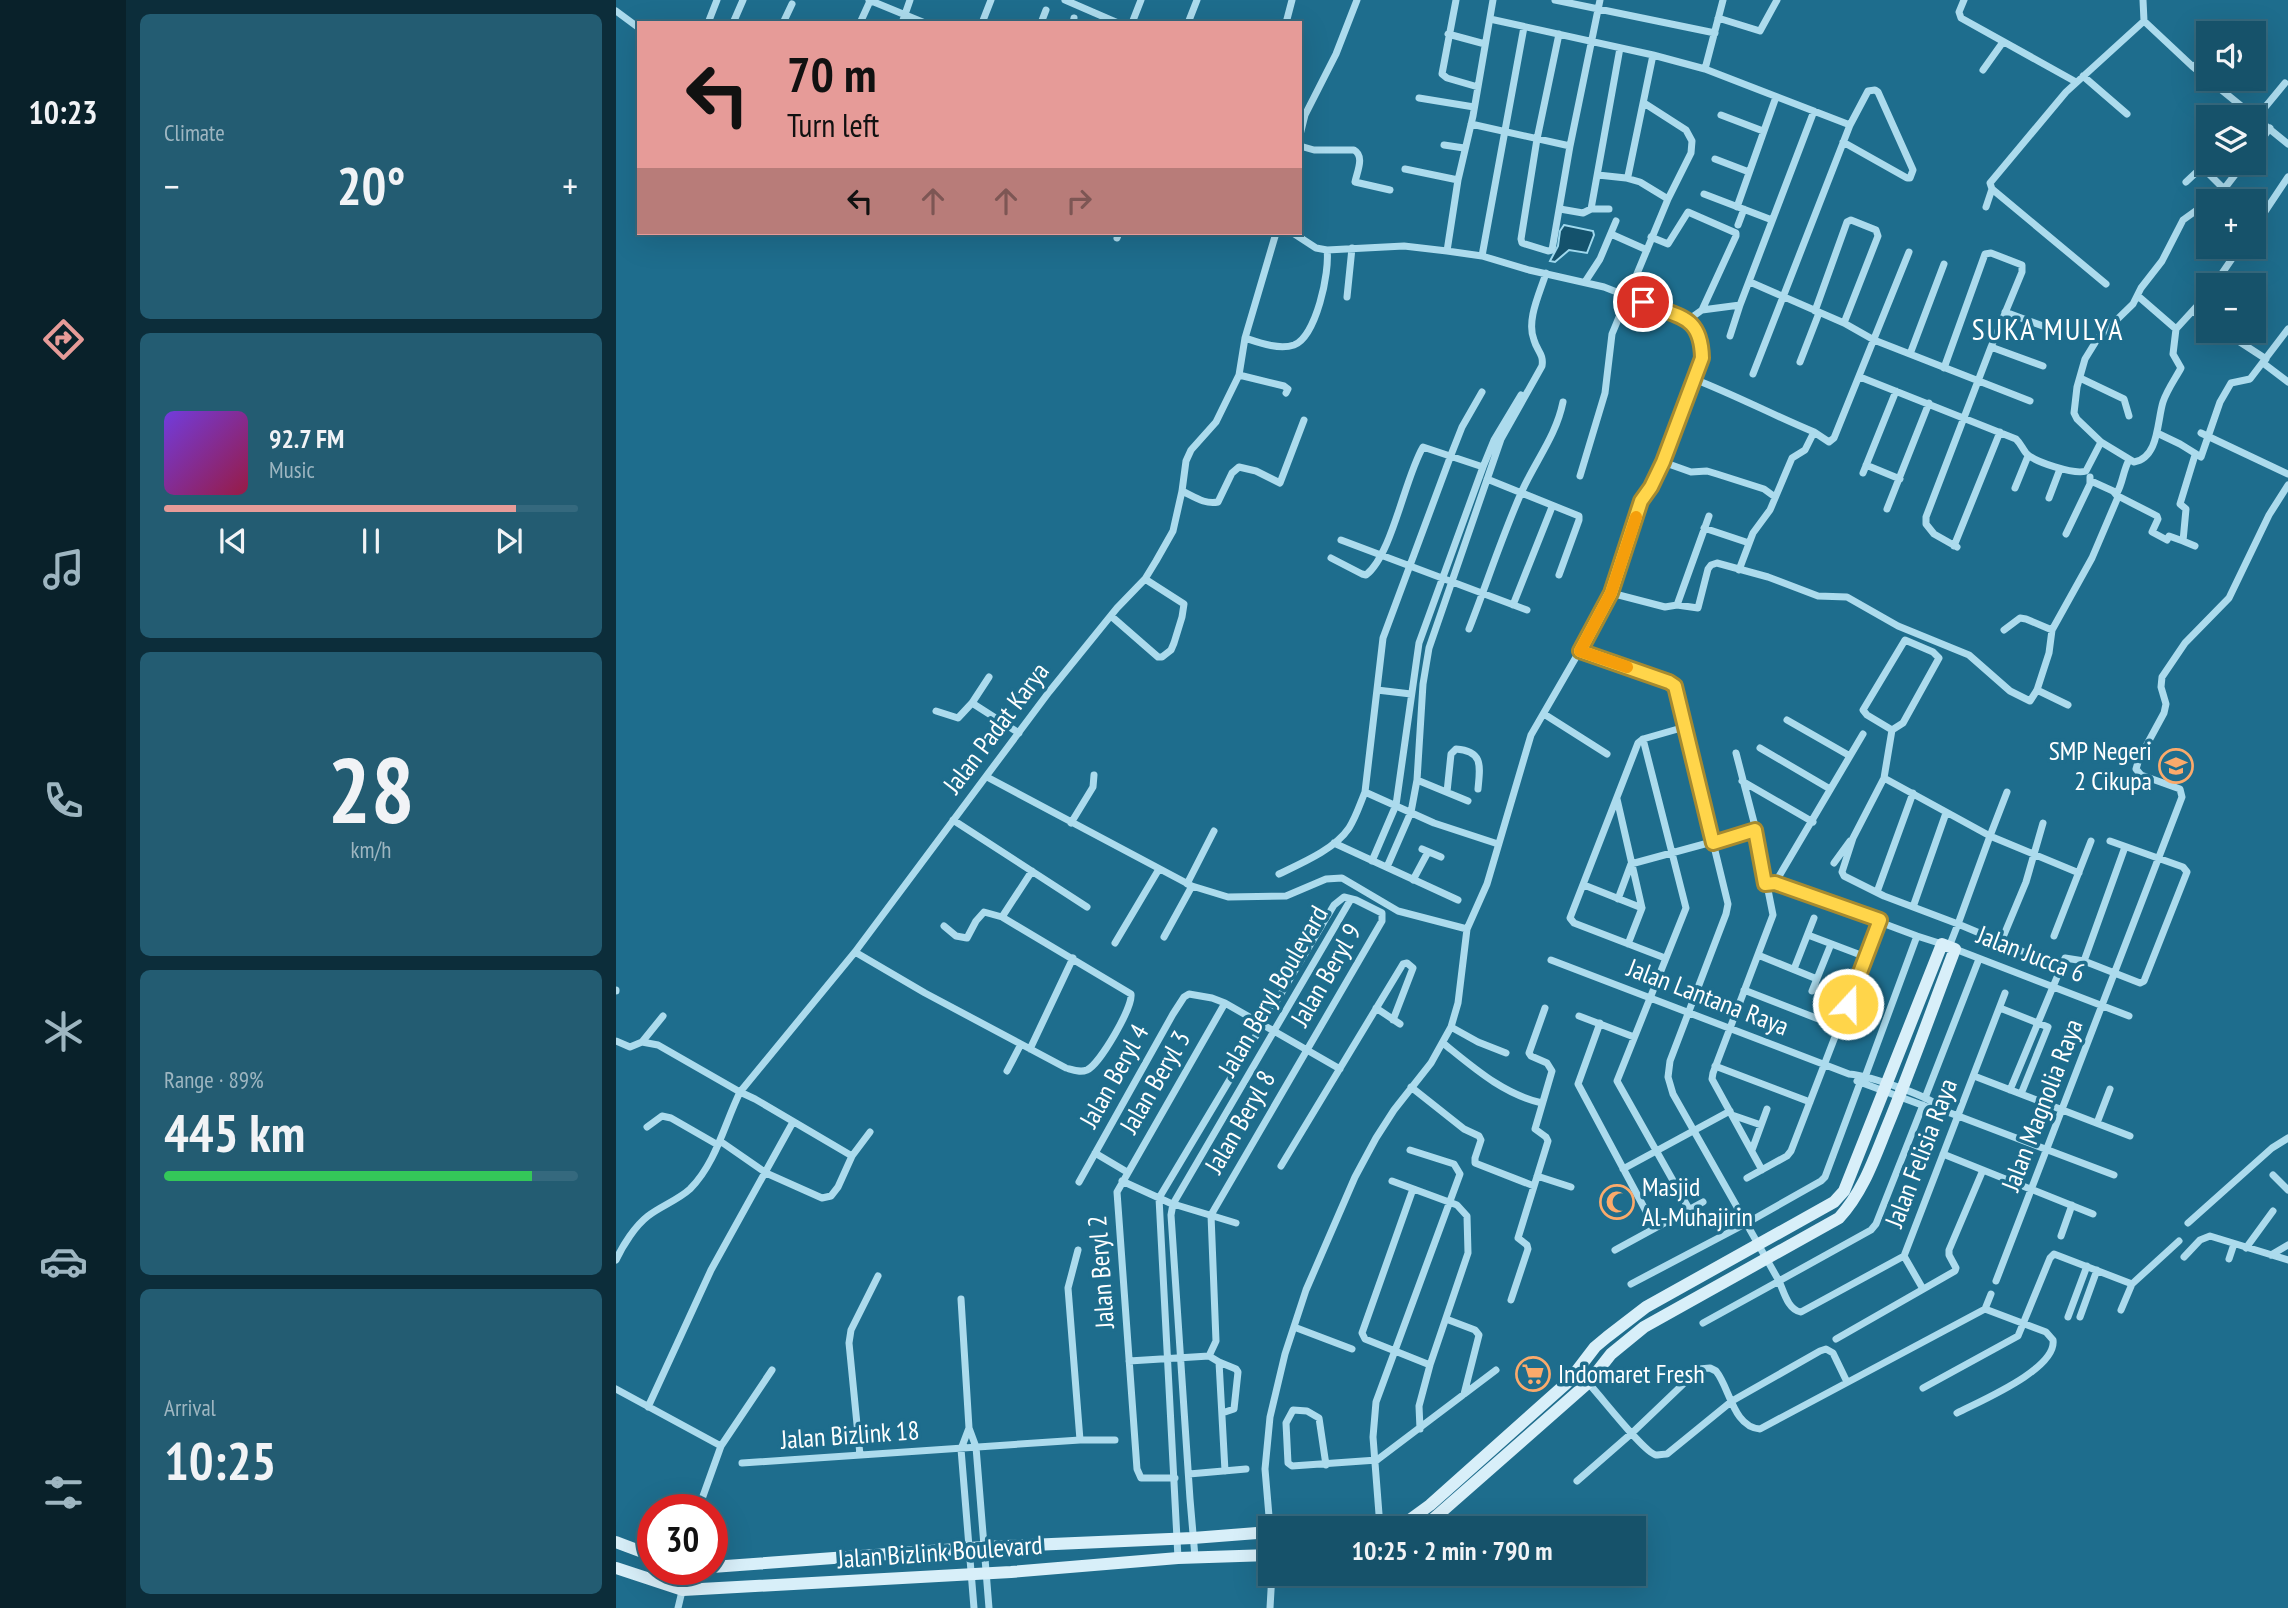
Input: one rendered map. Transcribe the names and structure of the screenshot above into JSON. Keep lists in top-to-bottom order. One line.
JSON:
{"streets":{"street":["Jalan Padat Karya","Jalan Jucca 6","Jalan Beryl 9","Jalan Beryl Boulevard","Jalan Lantana Raya","Jalan Beryl 4","Jalan Beryl 3","Jalan Magnolia Raya","Jalan Beryl 8","Jalan Felisia Raya","Jalan Beryl 2","Jalan Bizlink 18","Jalan Bizlink Boulevard"]},"crossings":[["Jalan Jucca 6","Jalan Magnolia Raya"],["Jalan Beryl 9","Jalan Beryl Boulevard"],["Jalan Beryl 9","Jalan Beryl 8"],["Jalan Lantana Raya","Jalan Magnolia Raya"],["Jalan Lantana Raya","Jalan Felisia Raya"],["Jalan Beryl 4","Jalan Beryl 3"],["Jalan Beryl 3","Jalan Beryl 2"]],"districts":["SUKA MULYA"],"places":{"school or university":["SMP Negeri 2 Cikupa"],"mosque":["Masjid Al-Muhajirin"],"supermarket":["Indomaret Fresh"]},"page":{"tabs":"10:23","tile":["Climate",["28","km/h"],["Range · 89%","445 km"],["Arrival","10:25"]],"map_buttons":["+","−"],"turn":["70 m","Turn left"],"heat":["−","20°","+"],"song":["92.7 FM","Music"],"limit":"30","trip":"10:25 · 2 min · 790 m"}}
